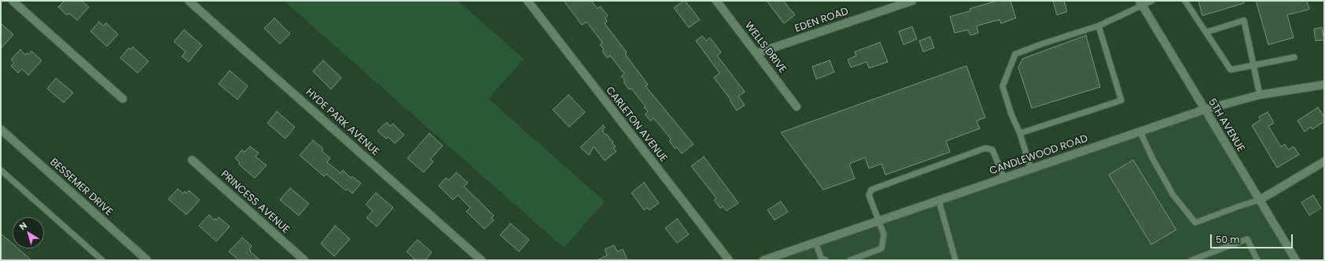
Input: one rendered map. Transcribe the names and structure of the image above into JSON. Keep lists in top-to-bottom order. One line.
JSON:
{"streets":{"street":["EDEN ROAD","WELLS DRIVE","HYDE PARK AVENUE","CARLETON AVENUE","5TH AVENUE","CANDLEWOOD ROAD","BESSEMER DRIVE","PRINCESS AVENUE"]},"crossings":[["EDEN ROAD","WELLS DRIVE"],["5TH AVENUE","CANDLEWOOD ROAD"]],"scale_bar":"50 m","north":"top left"}
